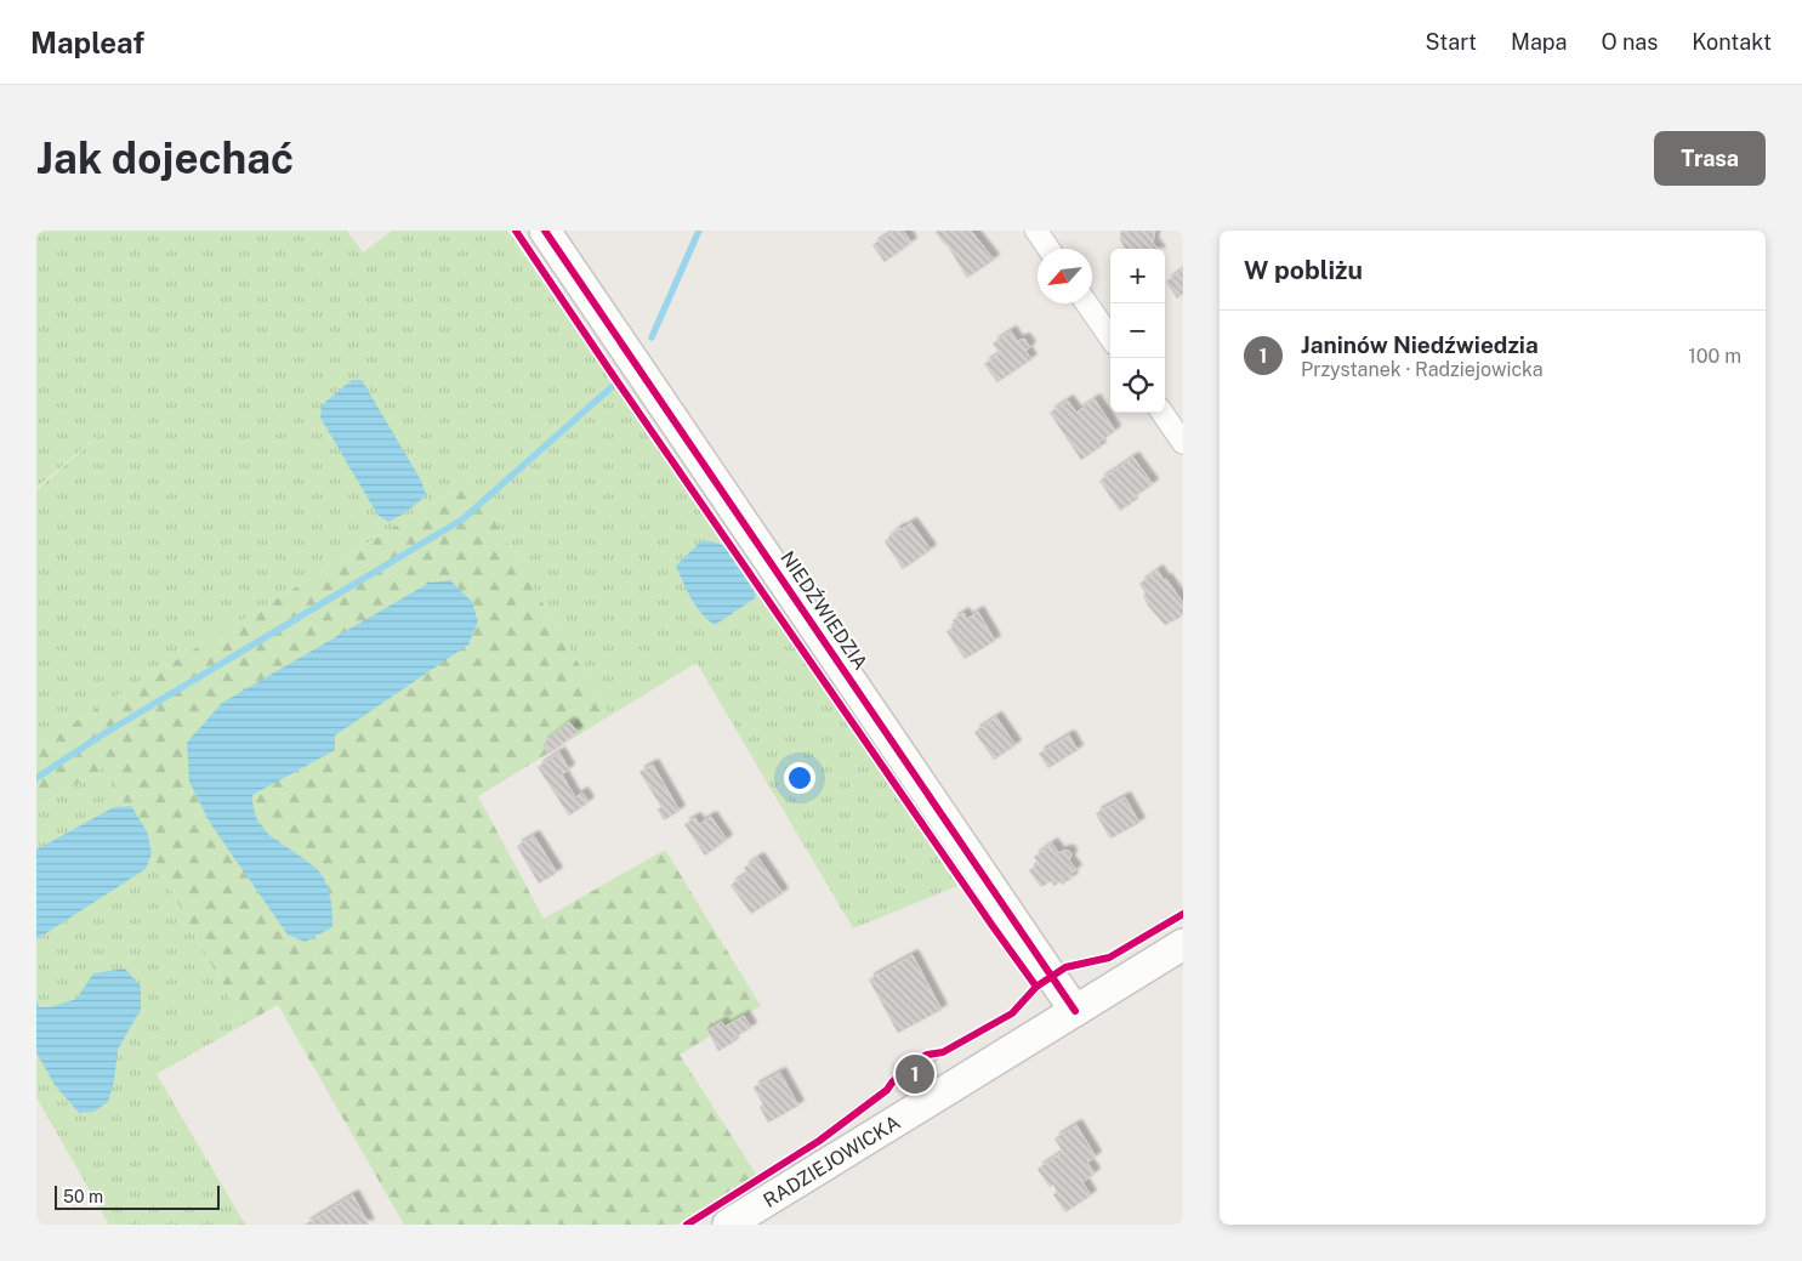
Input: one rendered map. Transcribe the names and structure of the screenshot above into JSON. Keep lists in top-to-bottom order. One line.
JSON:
{"streets":{"street":["NIEDŹWIEDZIA","RADZIEJOWICKA"]},"crossings":[["NIEDŹWIEDZIA","RADZIEJOWICKA"]],"scale_bar":"50 m","north":"bottom left","page":{"header":"Mapleaf","nav":["Start","Mapa","O nas","Kontakt"],"buttons":"Trasa","title":"Jak dojechać","heading":"W pobliżu","map_buttons":["+","−"],"list":[{"mark":"1","name":"Janinów Niedźwiedzia","note":"Przystanek · Radziejowicka","value":"100 m"}],"pins":"1","scale":"50 m"}}
